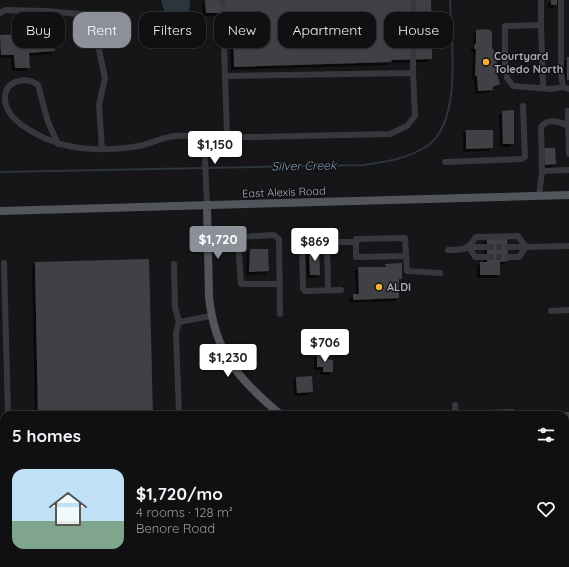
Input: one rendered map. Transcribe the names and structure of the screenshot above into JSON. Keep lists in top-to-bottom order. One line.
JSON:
{"streets":{"main road":["East Alexis Road"]},"water":["Silver Creek"],"places":["Courtyard Toledo North","ALDI"],"page":{"chip":["Buy","Rent","Filters","New","Apartment","House"],"price":["$1,150","$1,720","$869","$706","$1,230"],"heading":"5 homes","list":[{"name":"$1,720/mo","note":"4 rooms · 128 m² · Benore Road"}]}}
